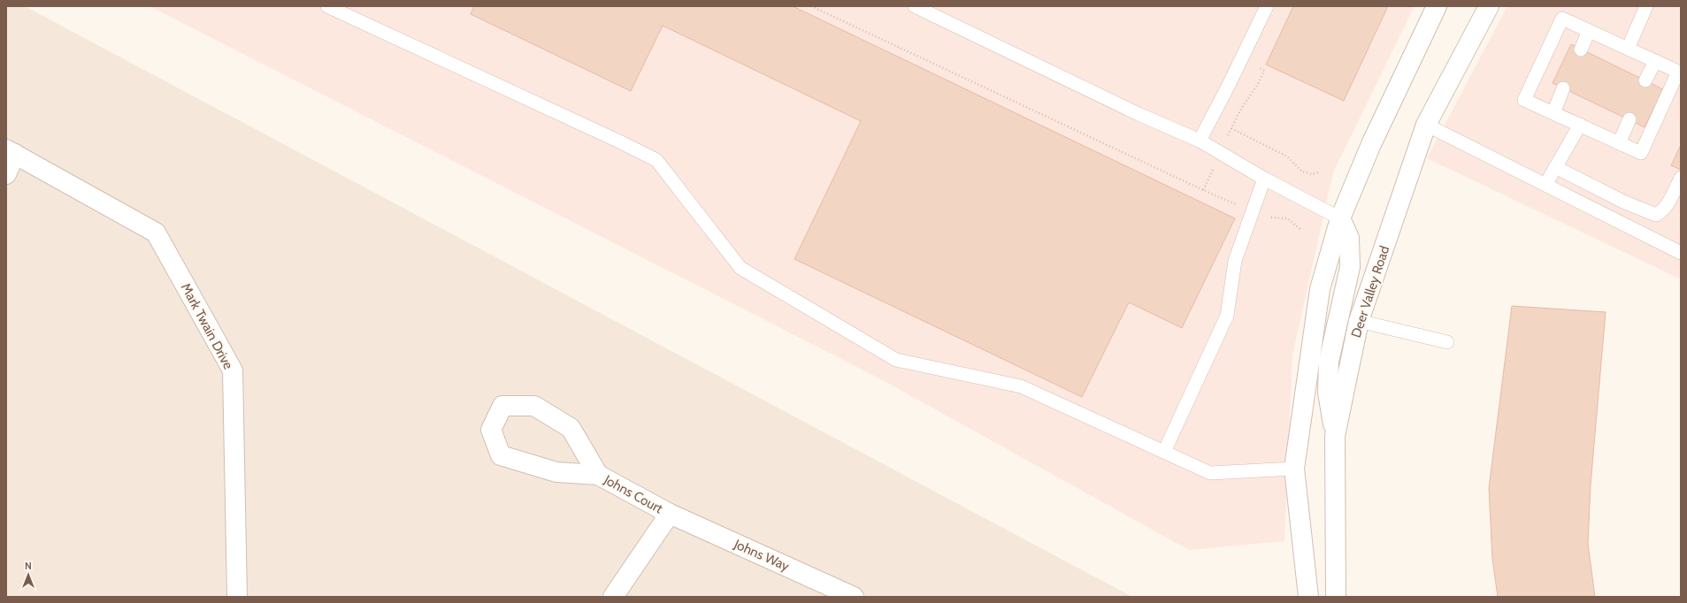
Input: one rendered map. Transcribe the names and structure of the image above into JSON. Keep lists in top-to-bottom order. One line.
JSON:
{"streets":{"street":["Deer Valley Road","Mark Twain Drive","Johns Court","Johns Way"]},"crossings":[["Johns Court","Johns Way"]],"north":"top"}
